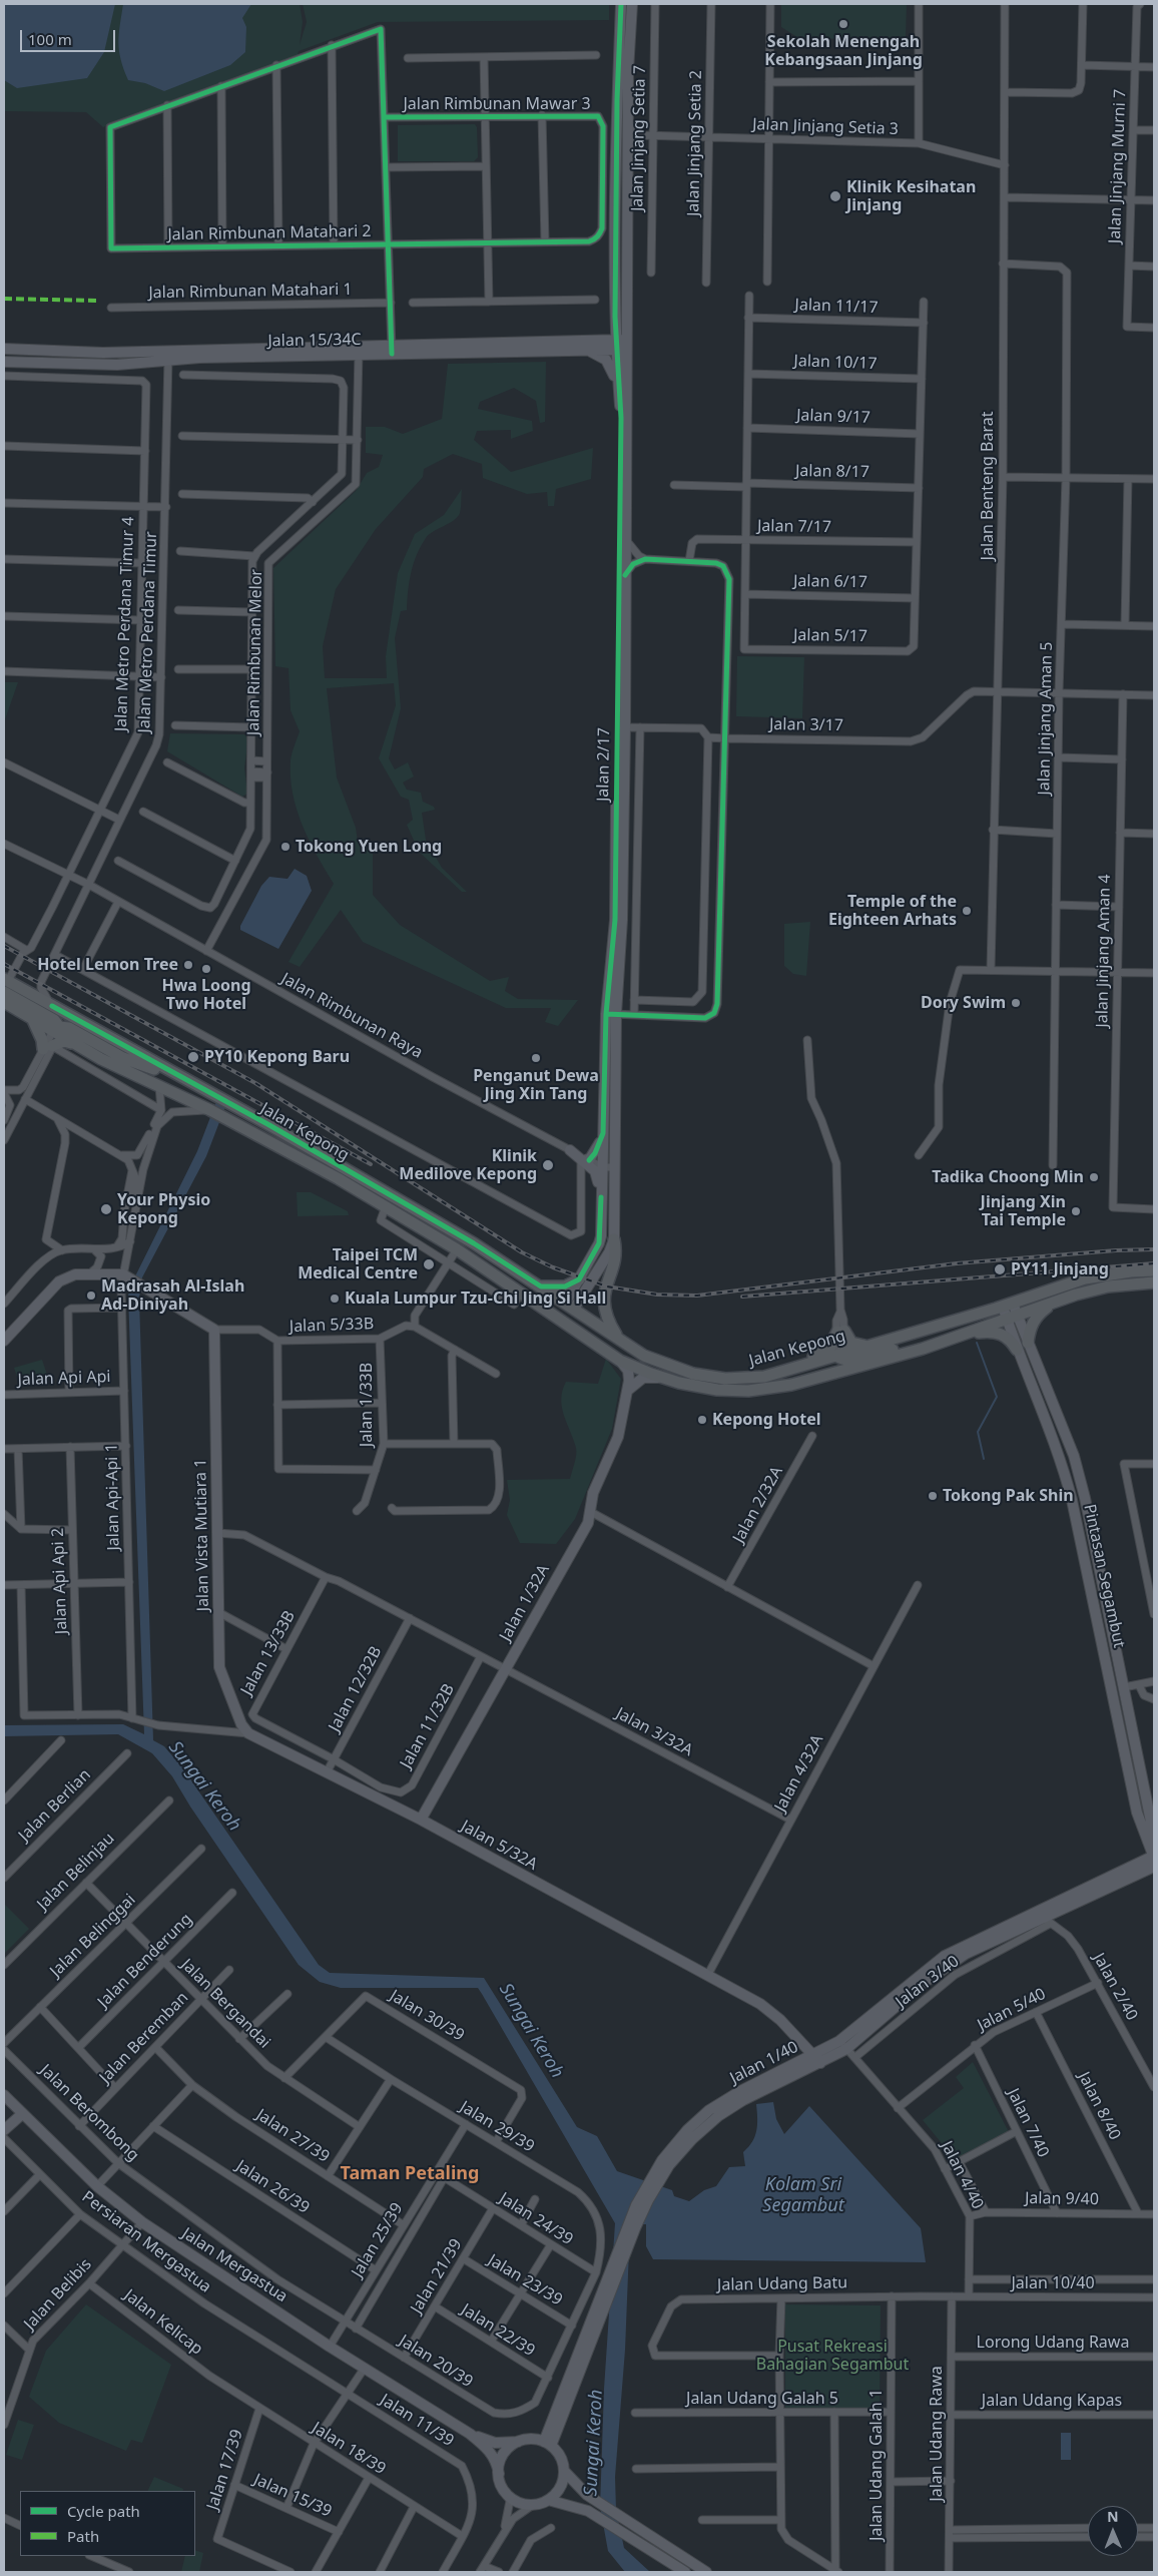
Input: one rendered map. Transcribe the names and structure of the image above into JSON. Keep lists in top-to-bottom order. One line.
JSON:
{"streets":{"main road":["Jalan Kepong"],"street":["Jalan Rimbunan Mawar 3","Jalan Jinjang Setia 3","Jalan Jinjang Setia 7","Jalan Jinjang Setia 2","Jalan Jinjang Murni 7","Jalan Rimbunan Matahari 2","Jalan Rimbunan Matahari 1","Jalan 11/17","Jalan 15/34C","Jalan 10/17","Jalan 9/17","Jalan 8/17","Jalan Benteng Barat","Jalan 7/17","Jalan 6/17","Jalan Metro Perdana Timur 4","Jalan Metro Perdana Timur","Jalan 5/17","Jalan Rimbunan Melor","Jalan Jinjang Aman 5","Jalan 3/17","Jalan 2/17","Jalan Jinjang Aman 4","Jalan Rimbunan Raya","Jalan 5/33B","Jalan Api Api","Jalan 1/33B","Jalan Api-Api 1","Jalan 2/32A","Jalan Vista Mutiara 1","Pintasan Segambut","Jalan Api Api 2","Jalan 1/32A","Jalan 13/33B","Jalan 12/32B","Jalan 11/32B","Jalan 3/32A","Jalan 4/32A","Jalan Berlian","Jalan 5/32A","Jalan Belinjau","Jalan Belinggai","Jalan Benderung","Jalan 3/40","Jalan 2/40","Jalan Bergandai","Jalan 5/40","Jalan 30/39","Jalan Beremban","Jalan 1/40","Jalan 8/40","Jalan Berombong","Jalan 7/40","Jalan 29/39","Jalan 27/39","Jalan 4/40","Jalan 26/39","Jalan 9/40","Jalan 24/39","Jalan 25/39","Persiaran Mergastua","Jalan Mergastua","Jalan 21/39","Jalan 23/39","Jalan 10/40","Jalan Udang Batu","Jalan Belibis","Jalan Kelicap","Jalan 22/39","Lorong Udang Rawa","Jalan 20/39","Jalan Udang Galah 5","Jalan Udang Kapas","Jalan 11/39","Jalan Udang Rawa","Jalan 18/39","Jalan Udang Galah 1","Jalan 17/39","Jalan 15/39"]},"crossings":[["Jalan Rimbunan Mawar 3","Jalan Rimbunan Matahari 2"],["Jalan Jinjang Setia 3","Jalan Jinjang Setia 7"],["Jalan Jinjang Setia 3","Jalan Jinjang Setia 2"],["Jalan Jinjang Setia 3","Jalan Benteng Barat"],["Jalan 15/34C","Jalan Metro Perdana Timur"],["Jalan 15/34C","Jalan Rimbunan Melor"],["Jalan 15/34C","Jalan 2/17"],["Jalan Benteng Barat","Jalan Jinjang Aman 5"],["Jalan Benteng Barat","Jalan 3/17"],["Jalan 6/17","Jalan 5/17"],["Jalan Metro Perdana Timur 4","Jalan Rimbunan Raya"],["Jalan Metro Perdana Timur 4","Jalan Kepong"],["Jalan Metro Perdana Timur","Jalan Rimbunan Raya"],["Jalan Rimbunan Melor","Jalan Rimbunan Raya"],["Jalan 3/17","Jalan 2/17"],["Jalan 2/17","Jalan Kepong"],["Jalan Kepong","Pintasan Segambut"],["Jalan Kepong","Jalan 1/32A"],["Jalan 5/33B","Jalan 1/33B"],["Jalan Api Api","Jalan Api-Api 1"],["Jalan Api-Api 1","Jalan 5/32A"],["Jalan Vista Mutiara 1","Jalan 3/32A"],["Jalan Vista Mutiara 1","Jalan 5/32A"],["Pintasan Segambut","Jalan 1/40"],["Jalan Api Api 2","Jalan 5/32A"],["Jalan 1/32A","Jalan 3/32A"],["Jalan 1/32A","Jalan 5/32A"],["Jalan 13/33B","Jalan 12/32B"],["Jalan 13/33B","Jalan 11/32B"],["Jalan 13/33B","Jalan 3/32A"],["Jalan 12/32B","Jalan 11/32B"],["Jalan 12/32B","Jalan 3/32A"],["Jalan 12/32B","Jalan 5/32A"],["Jalan 11/32B","Jalan 3/32A"],["Jalan 3/32A","Jalan 4/32A"],["Jalan 4/32A","Jalan 5/32A"],["Jalan 5/32A","Jalan 1/40"],["Jalan Belinjau","Jalan Bergandai"],["Jalan Belinggai","Jalan Bergandai"],["Jalan Benderung","Jalan Bergandai"],["Jalan 3/40","Jalan 2/40"],["Jalan 3/40","Jalan 1/40"],["Jalan 3/40","Jalan 4/40"],["Jalan 2/40","Jalan 5/40"],["Jalan 2/40","Jalan 1/40"],["Jalan Bergandai","Jalan 30/39"],["Jalan Bergandai","Jalan Beremban"],["Jalan 5/40","Jalan 8/40"],["Jalan 5/40","Jalan 7/40"],["Jalan 5/40","Jalan 4/40"],["Jalan 30/39","Jalan 29/39"],["Jalan Beremban","Jalan Berombong"],["Jalan Beremban","Jalan 27/39"],["Jalan 1/40","Jalan 4/40"],["Jalan 1/40","Jalan Mergastua"],["Jalan 8/40","Jalan 9/40"],["Jalan Berombong","Jalan 20/39"],["Jalan 7/40","Jalan 9/40"],["Jalan 29/39","Jalan 24/39"],["Jalan 29/39","Jalan 25/39"],["Jalan 29/39","Jalan 20/39"],["Jalan 27/39","Jalan 25/39"],["Jalan 4/40","Jalan 9/40"],["Jalan 4/40","Jalan 10/40"],["Jalan 26/39","Jalan 25/39"],["Jalan 24/39","Jalan 25/39"],["Jalan 24/39","Jalan 21/39"],["Jalan 24/39","Jalan 20/39"],["Jalan 25/39","Jalan Mergastua"],["Jalan 25/39","Jalan 20/39"],["Persiaran Mergastua","Jalan Belibis"],["Persiaran Mergastua","Jalan 11/39"],["Jalan Mergastua","Jalan Belibis"],["Jalan 21/39","Jalan 23/39"],["Jalan 21/39","Jalan 22/39"],["Jalan 21/39","Jalan 20/39"],["Jalan 23/39","Jalan 20/39"],["Jalan 10/40","Jalan Udang Batu"],["Jalan 10/40","Jalan Udang Rawa"],["Jalan Udang Batu","Jalan Udang Rawa"],["Jalan Udang Batu","Jalan Udang Galah 1"],["Jalan Belibis","Jalan Kelicap"],["Jalan Kelicap","Jalan 18/39"],["Jalan 22/39","Jalan 20/39"],["Lorong Udang Rawa","Jalan Udang Rawa"],["Jalan Udang Galah 5","Jalan Udang Galah 1"],["Jalan Udang Kapas","Jalan Udang Rawa"],["Jalan 11/39","Jalan 18/39"],["Jalan 18/39","Jalan 17/39"],["Jalan 17/39","Jalan 15/39"]],"districts":["Taman Petaling"],"water":["Sungai Keroh","Kolam Sri Segambut"],"parks":["Pusat Rekreasi Bahagian Segambut"],"places":["Sekolah Menengah Kebangsaan Jinjang","Klinik Kesihatan Jinjang","Tokong Yuen Long","Temple of the Eighteen Arhats","Hotel Lemon Tree","Hwa Loong Two Hotel","Dory Swim","PY10 Kepong Baru","Penganut Dewa Jing Xin Tang","Klinik Medilove Kepong","Tadika Choong Min","Your Physio Kepong","Jinjang Xin Tai Temple","Taipei TCM Medical Centre","PY11 Jinjang","Madrasah Al-Islah Ad-Diniyah","Kuala Lumpur Tzu-Chi Jing Si Hall","Kepong Hotel","Tokong Pak Shin"],"legend":["Cycle path","Path"],"scale_bar":"100 m","north":"top"}
